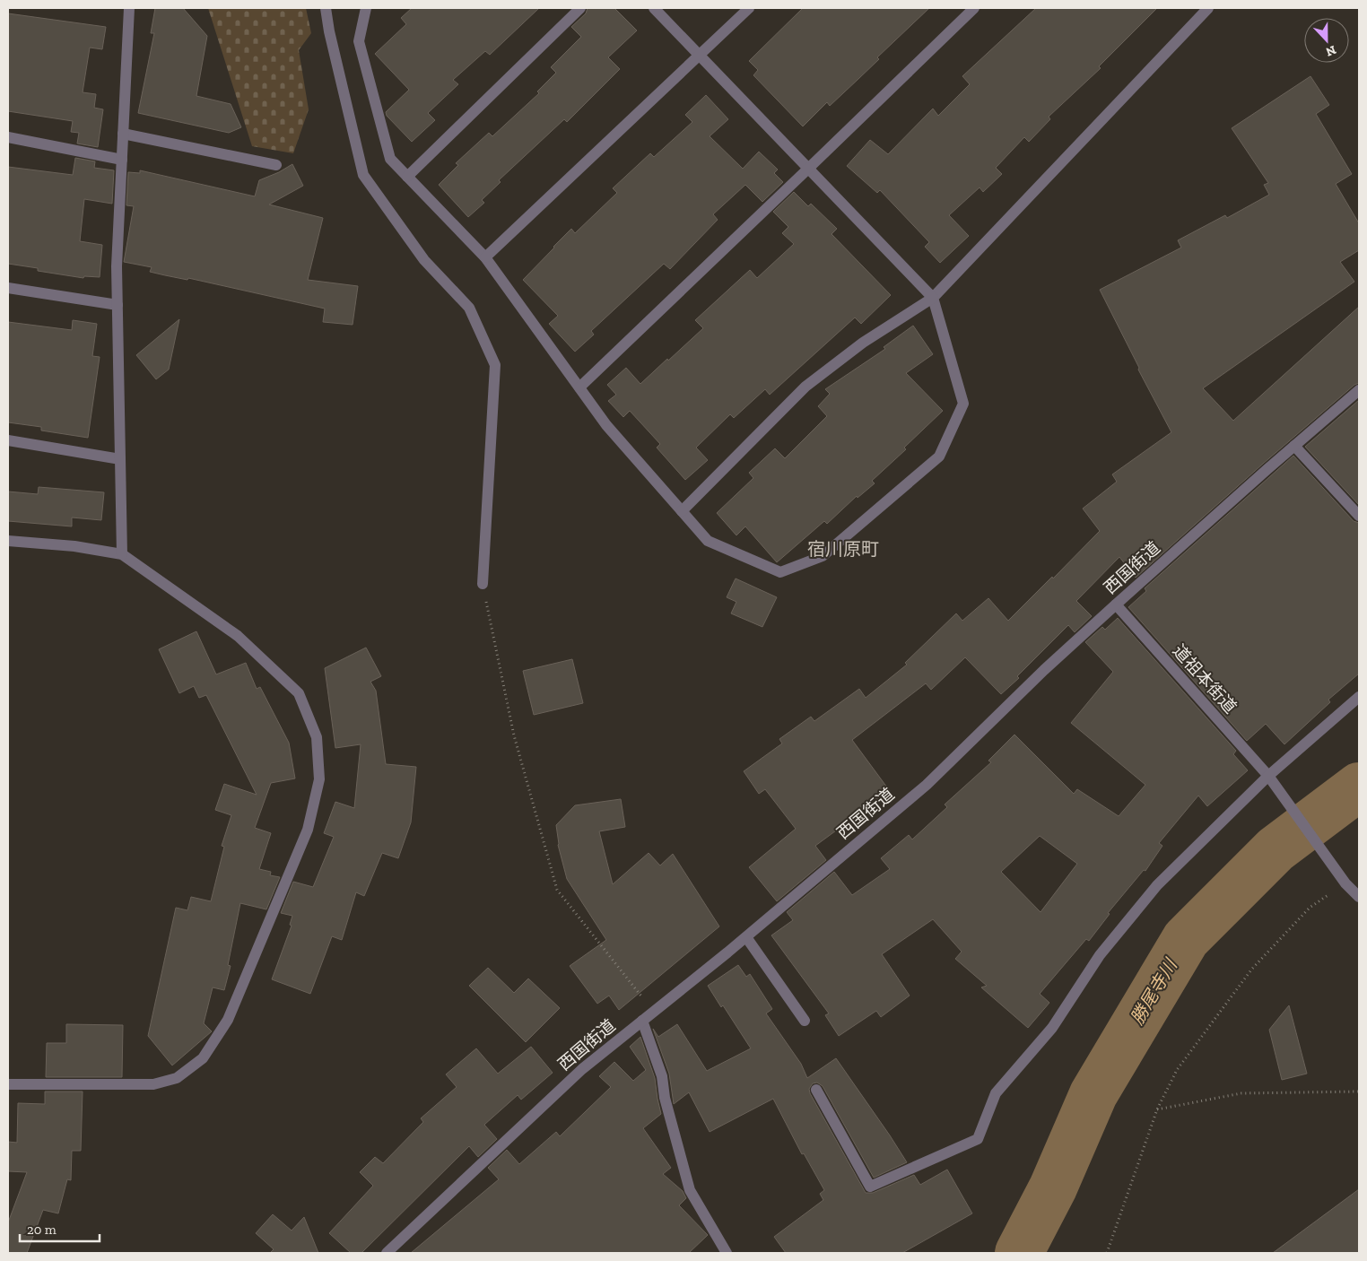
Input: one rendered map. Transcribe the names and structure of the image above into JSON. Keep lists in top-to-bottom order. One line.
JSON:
{"streets":{"street":["西国街道","道祖本街道"]},"crossings":[["西国街道","道祖本街道"]],"districts":["宿川原町"],"water":["勝尾寺川"],"scale_bar":"20 m","north":"bottom"}
